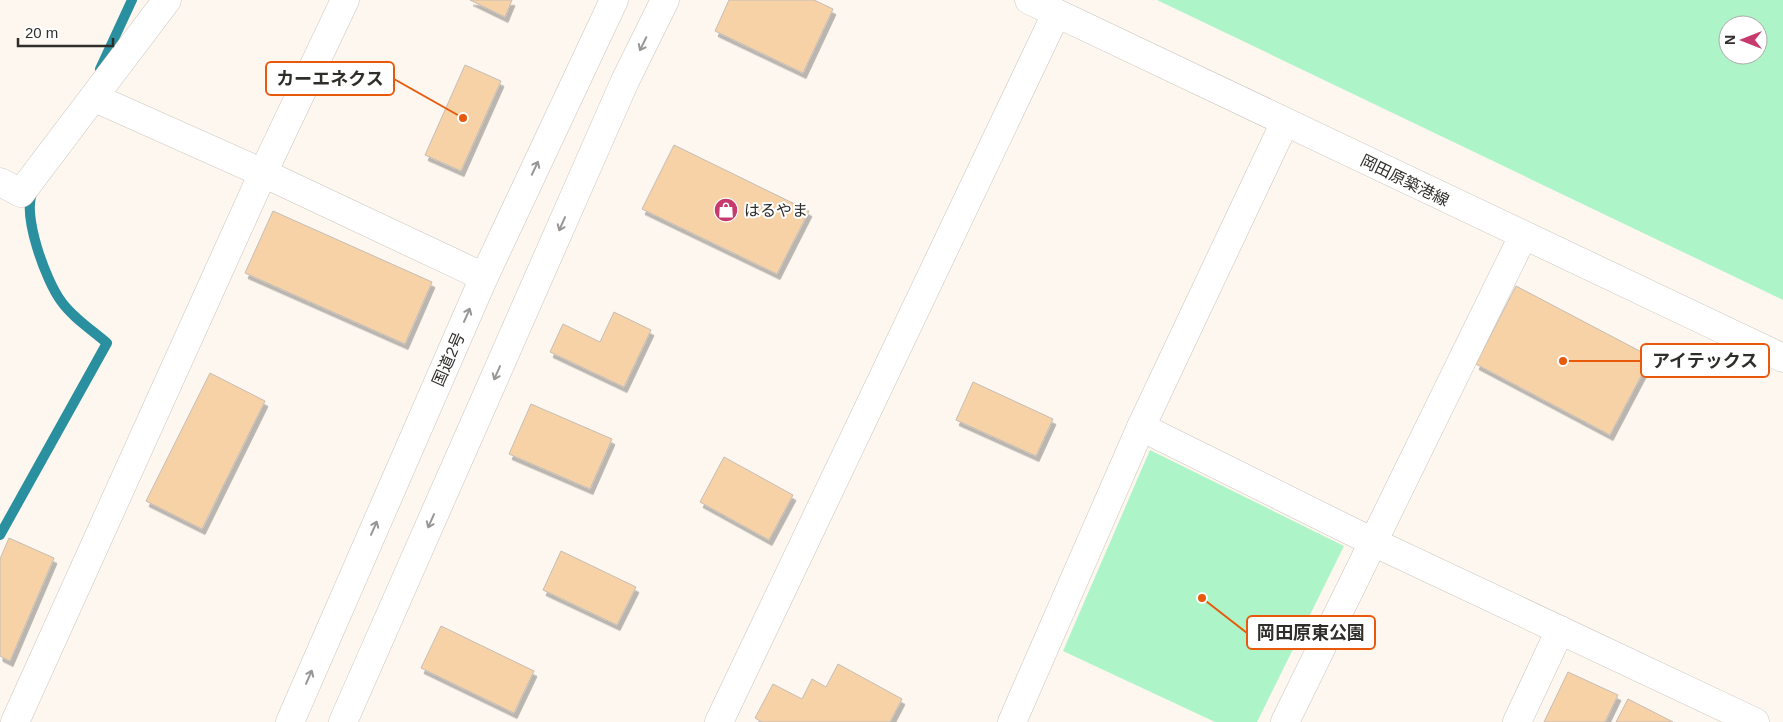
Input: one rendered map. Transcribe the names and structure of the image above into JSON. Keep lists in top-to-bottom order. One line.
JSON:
{"streets":{"main road":["岡田原築港線","国道2号"]},"places":{"other":["カーエネクス","アイテックス","岡田原東公園"],"shop":["はるやま"]},"scale_bar":"20 m","north":"left"}
